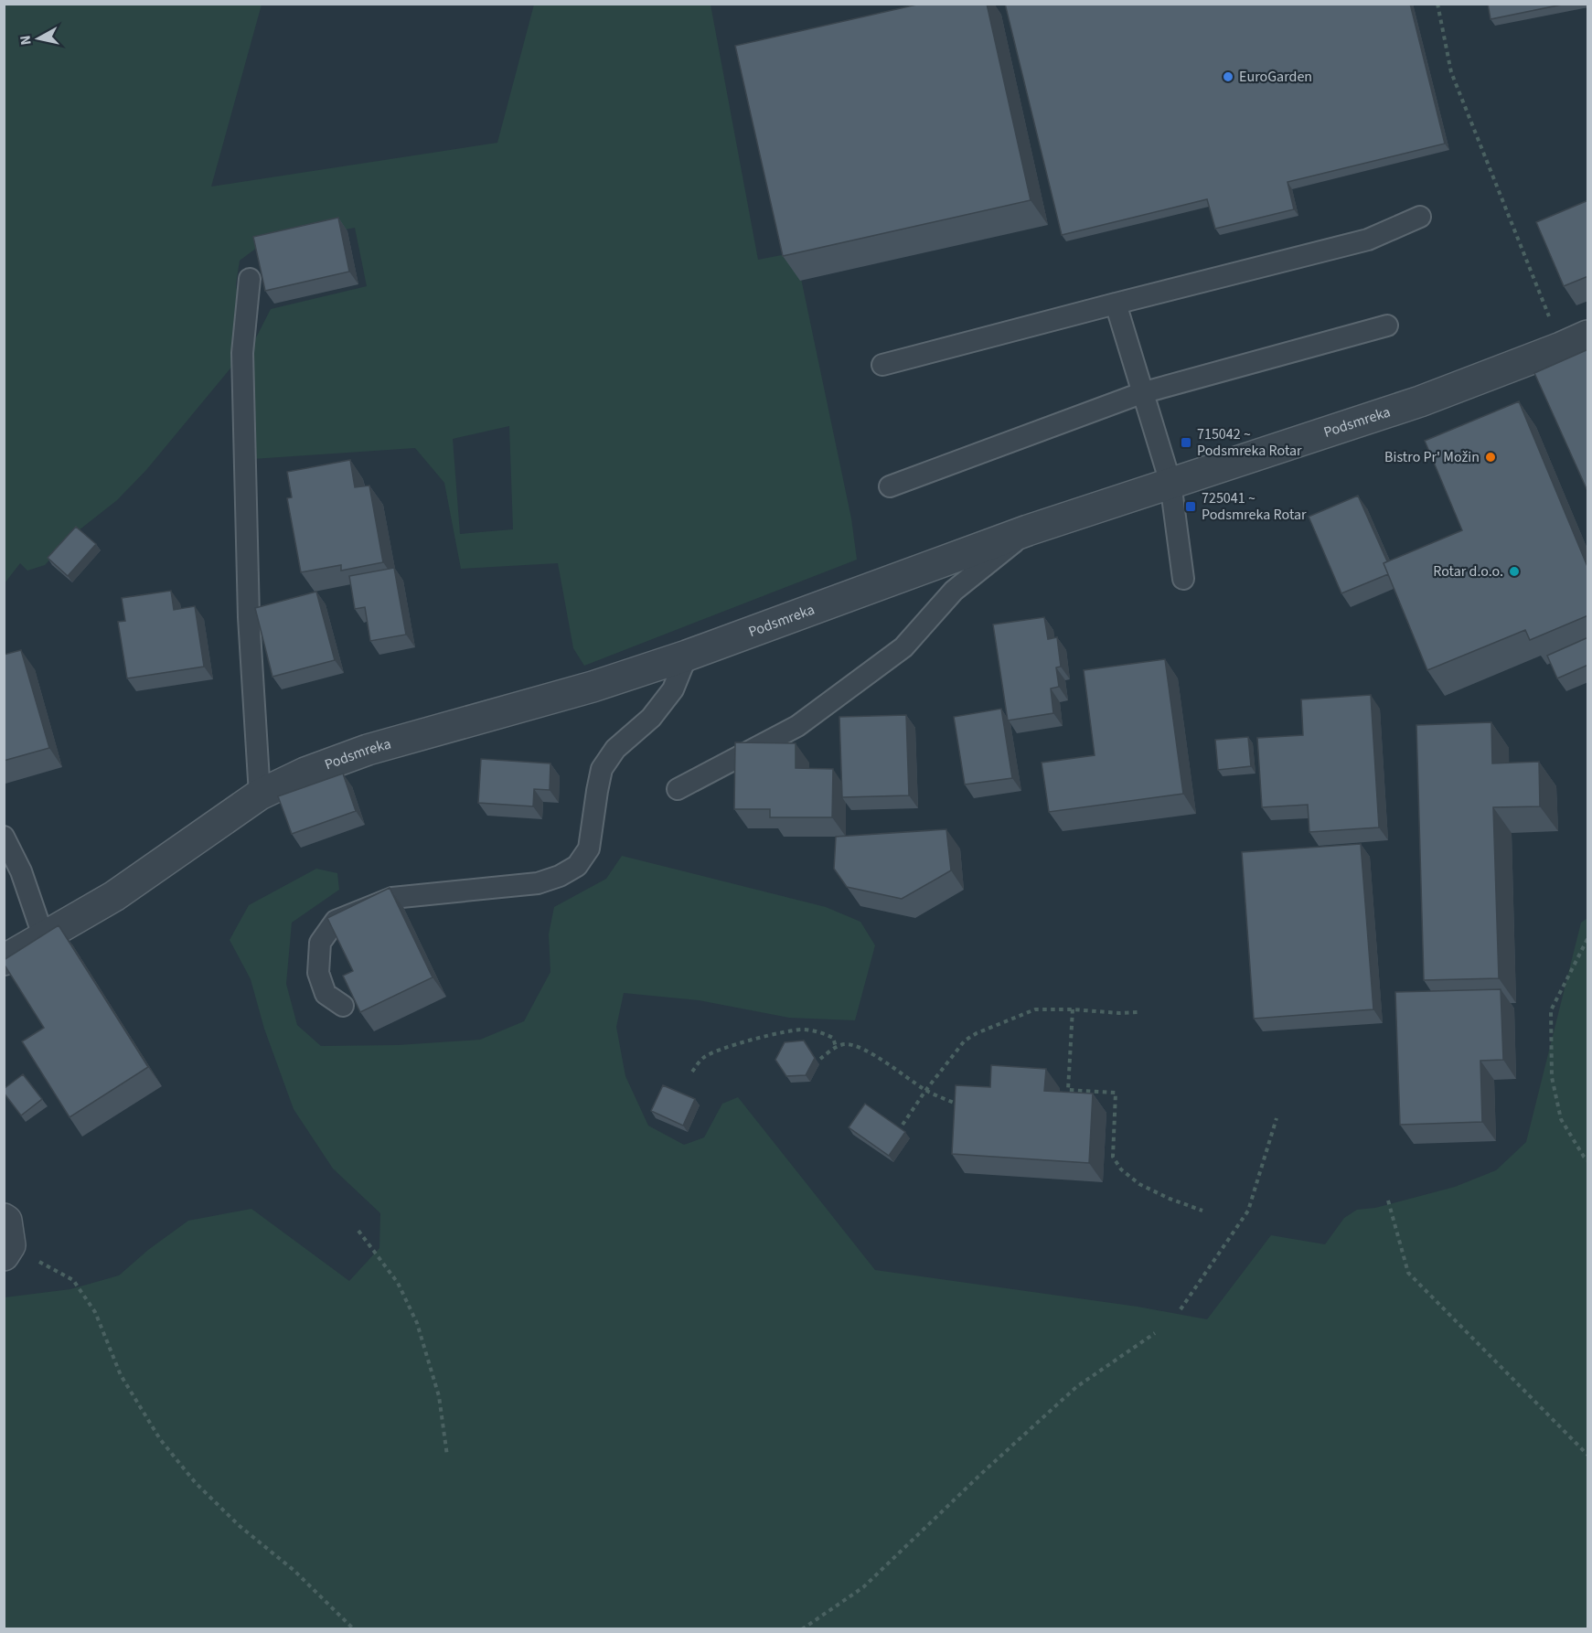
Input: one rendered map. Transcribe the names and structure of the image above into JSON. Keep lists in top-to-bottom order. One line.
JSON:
{"streets":{"street":["Podsmreka"]},"places":{"other":["EuroGarden","Bistro Pr' Možin","Rotar d.o.o."],"transit":["715042 ~ Podsmreka Rotar","725041 ~ Podsmreka Rotar"]},"north":"left"}
